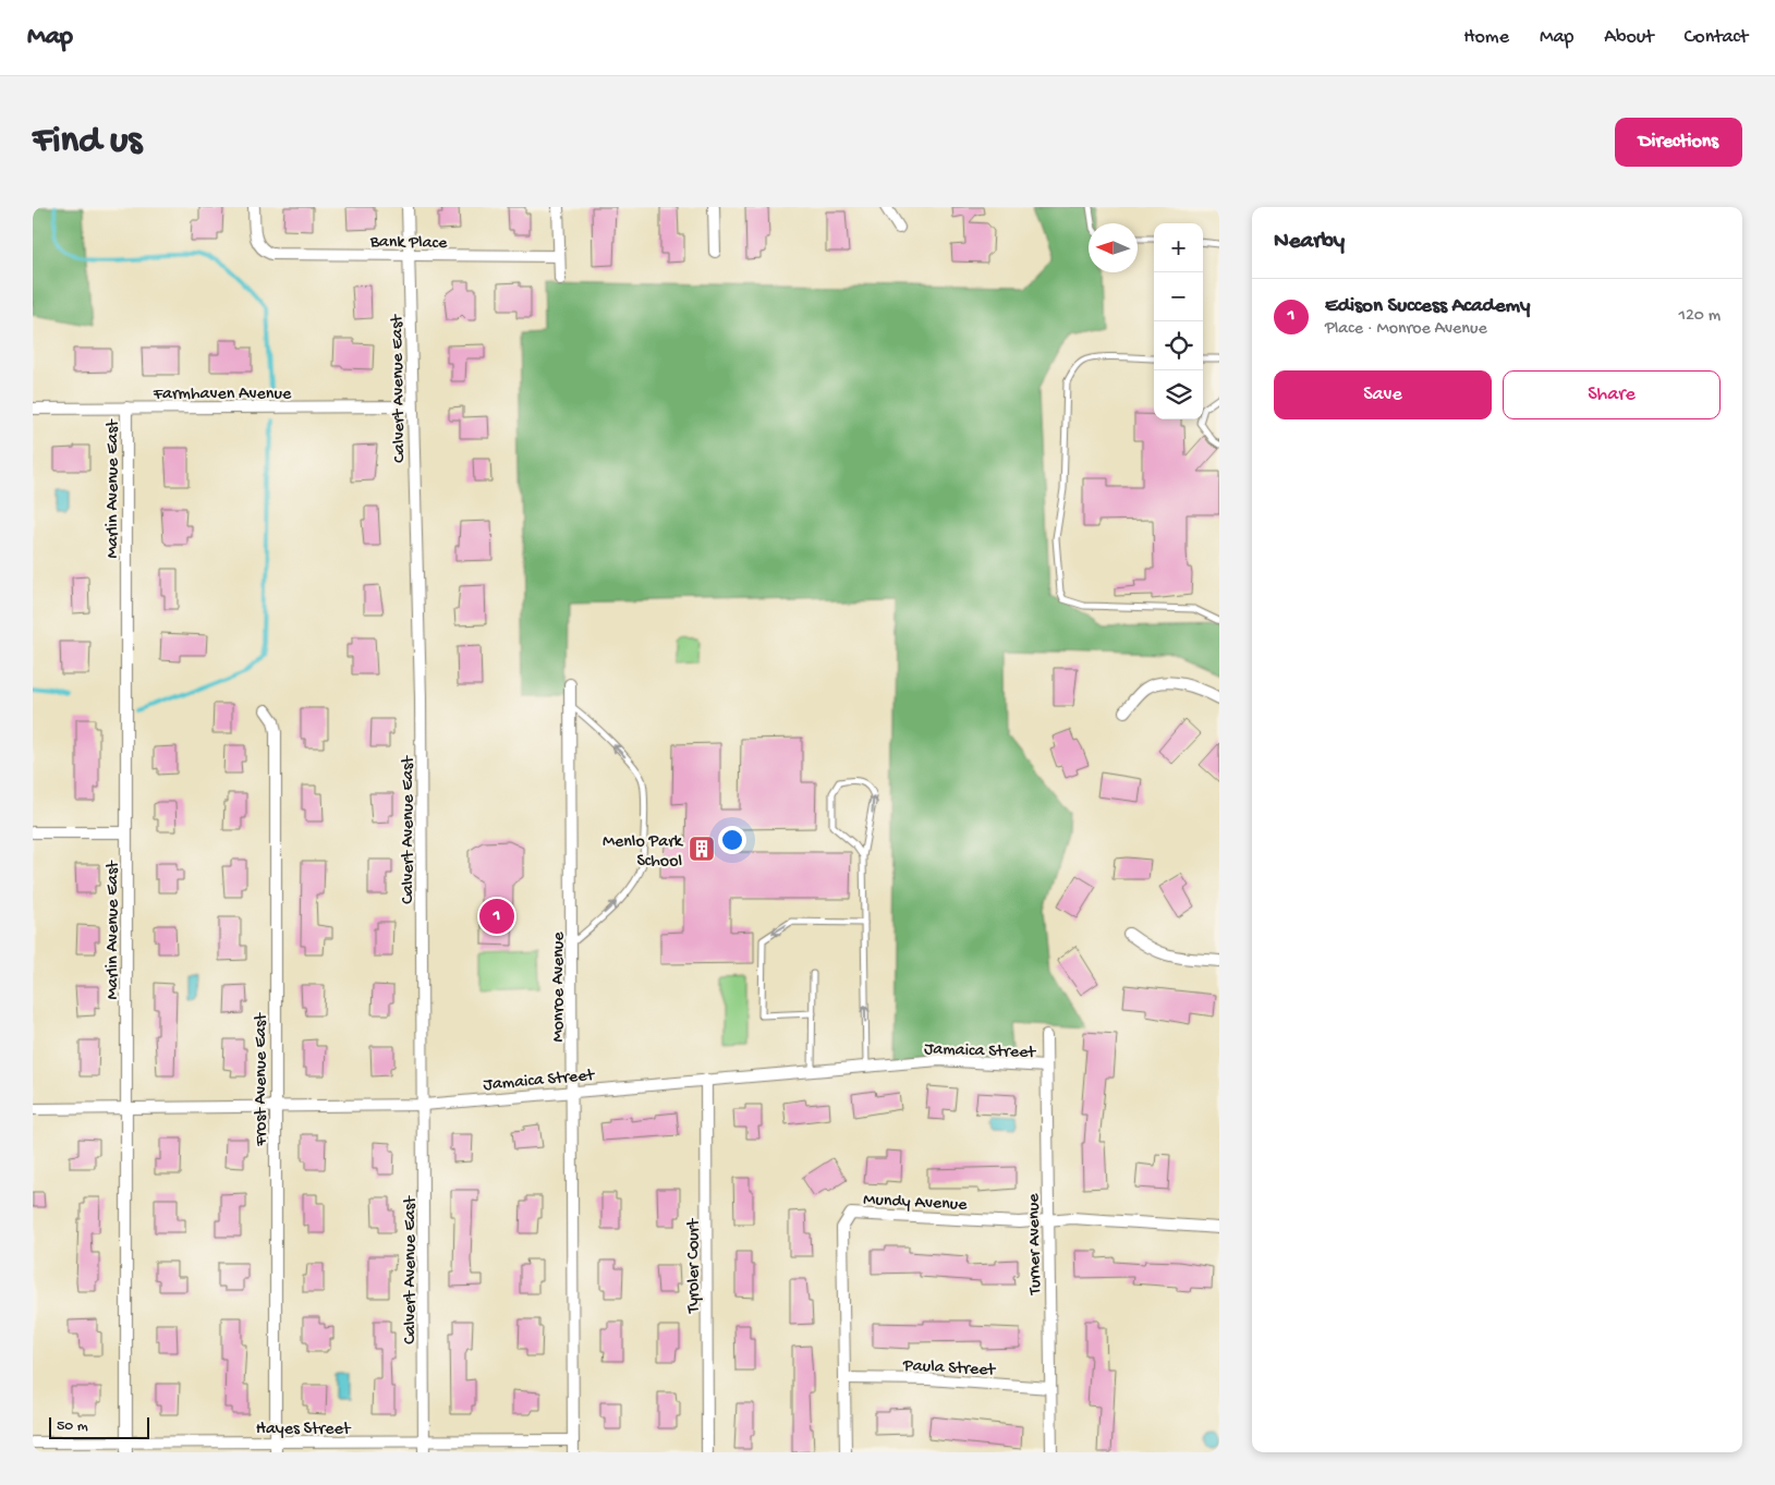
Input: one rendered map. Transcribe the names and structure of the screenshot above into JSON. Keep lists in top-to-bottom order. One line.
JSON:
{"streets":{"street":["Bank Place","Calvert Avenue East","Farmhaven Avenue","Marlin Avenue East","Monroe Avenue","Jamaica Street","Frost Avenue East","Mundy Avenue","Turner Avenue","Tyroler Court","Paula Street","Hayes Street"]},"crossings":[["Bank Place","Calvert Avenue East"],["Calvert Avenue East","Farmhaven Avenue"],["Calvert Avenue East","Jamaica Street"],["Calvert Avenue East","Hayes Street"],["Farmhaven Avenue","Marlin Avenue East"],["Marlin Avenue East","Jamaica Street"],["Marlin Avenue East","Hayes Street"],["Monroe Avenue","Jamaica Street"],["Monroe Avenue","Hayes Street"],["Jamaica Street","Frost Avenue East"],["Jamaica Street","Turner Avenue"],["Jamaica Street","Tyroler Court"],["Frost Avenue East","Hayes Street"],["Mundy Avenue","Turner Avenue"],["Mundy Avenue","Paula Street"],["Turner Avenue","Paula Street"]],"places":{"building":["Menlo Park School"]},"scale_bar":"50 m","north":"left","page":{"header":"Map","nav":["Home","Map","About","Contact"],"buttons":["Directions",["Save","Share"]],"title":"Find us","heading":"Nearby","map_buttons":["+","−"],"list":[{"mark":"1","name":"Edison Success Academy","note":"Place · Monroe Avenue","value":"120 m"}],"pins":"1","scale":"50 m"}}
